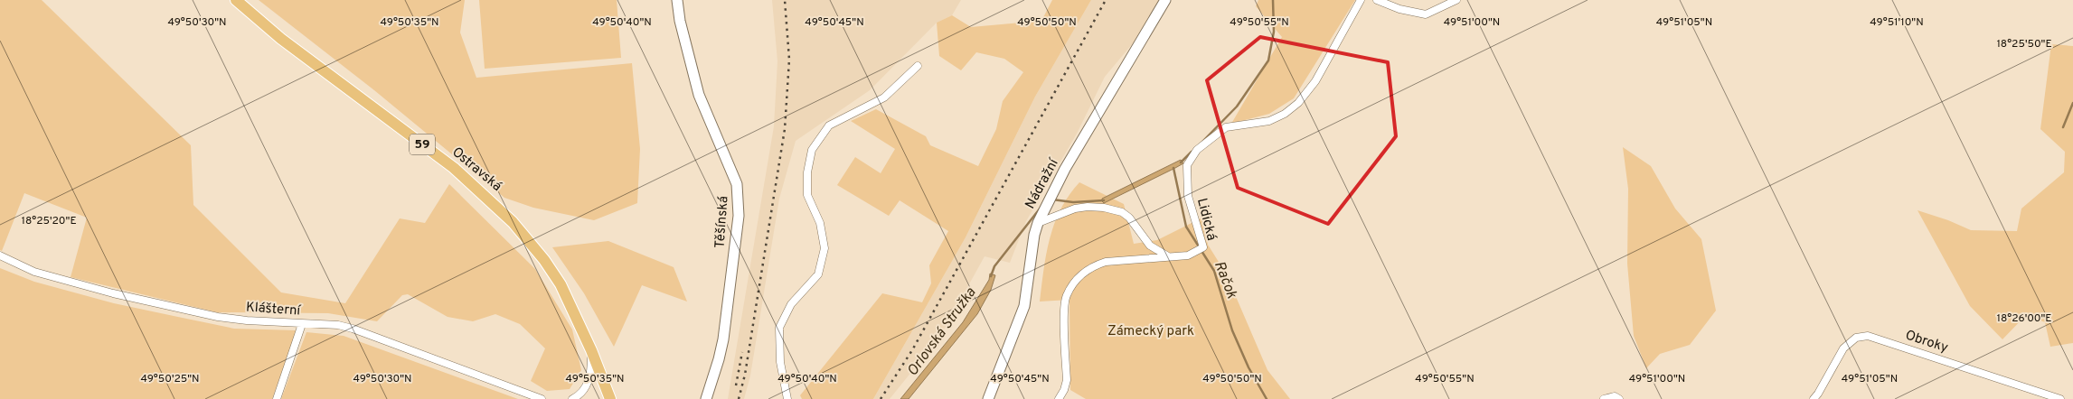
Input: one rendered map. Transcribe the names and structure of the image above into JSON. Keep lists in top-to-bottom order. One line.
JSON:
{"streets":{"main road":["59","Ostravská"],"street":["Nádražní","Lidická","Těšínská","Klášterní","Obroky"]},"water":["Račok","Orlovská Stružka"],"parks":["Zámecký park"],"coordinates":["49°50'30\"N","49°50'35\"N","49°50'40\"N","49°50'45\"N","49°50'50\"N","49°50'55\"N","49°51'00\"N","49°51'05\"N","49°51'10\"N","18°25'50\"E","18°25'20\"E","18°26'00\"E","49°50'25\"N"]}
